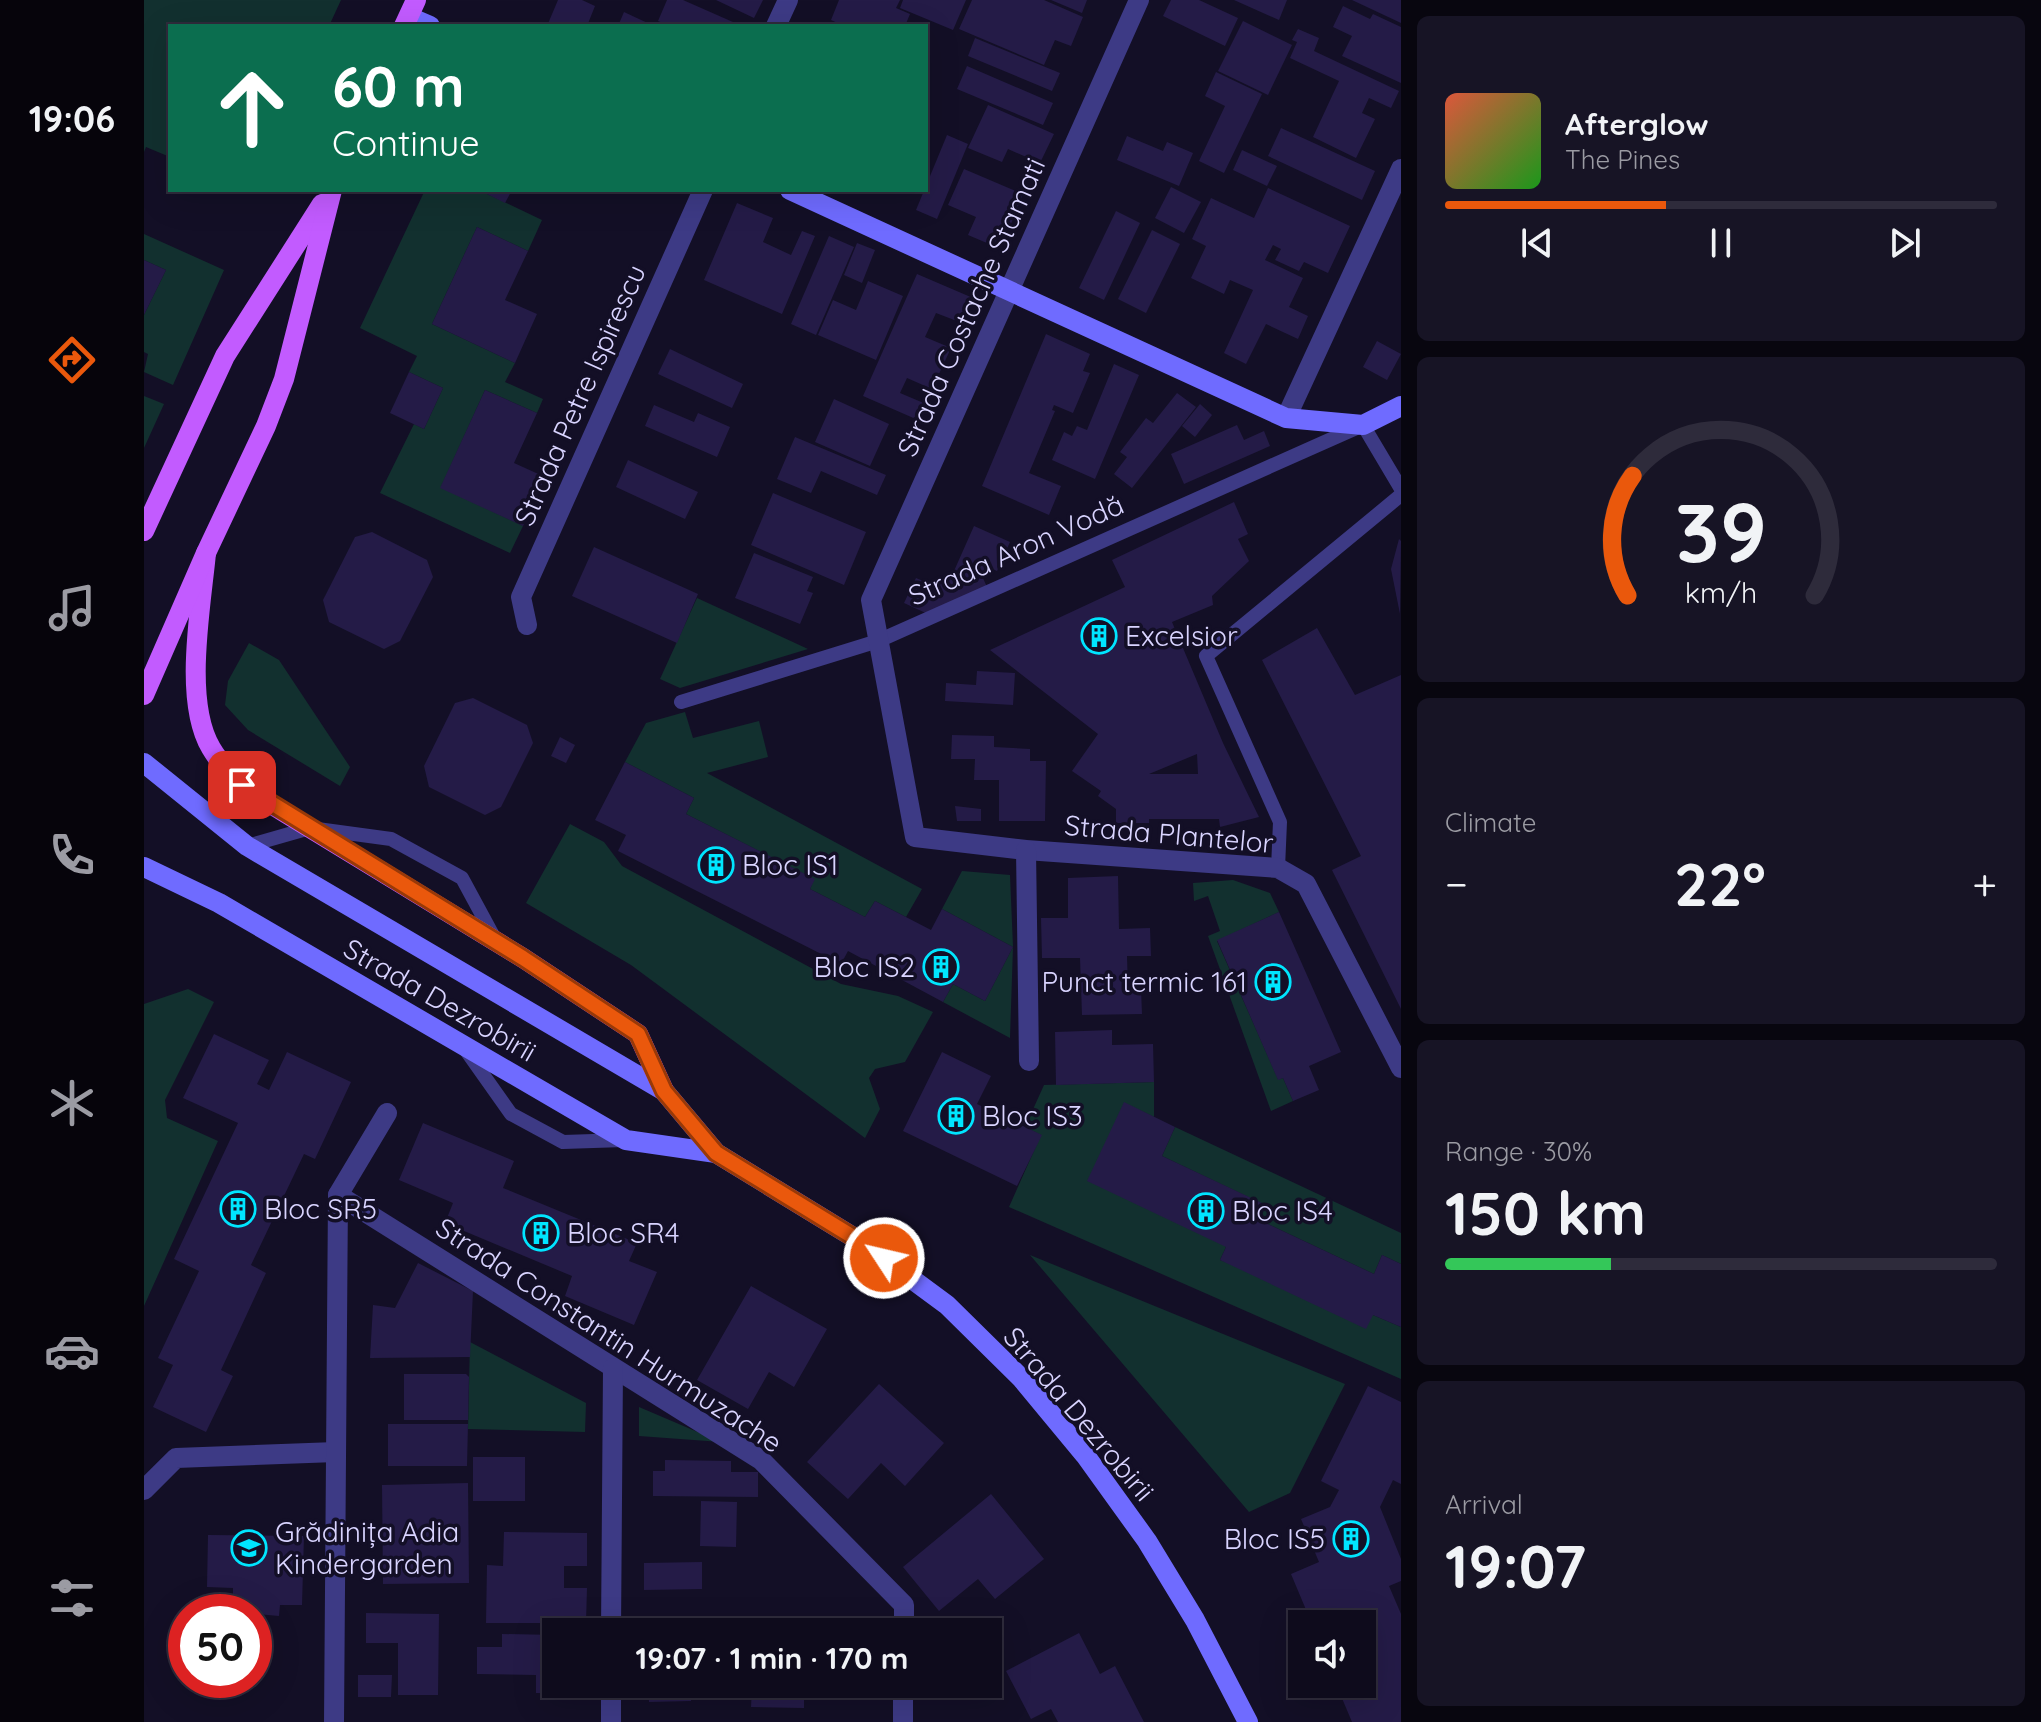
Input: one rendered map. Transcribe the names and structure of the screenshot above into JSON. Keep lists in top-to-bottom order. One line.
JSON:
{"streets":{"main road":["Strada Dezrobirii"],"street":["Strada Costache Stamati","Strada Petre Ispirescu","Strada Plantelor","Strada Constantin Hurmuzache"],"lane":["Strada Aron Vodă"]},"crossings":[["Strada Costache Stamati","Strada Aron Vodă"],["Strada Costache Stamati","Strada Plantelor"]],"places":{"building":["Excelsior","Bloc IS1","Bloc IS2","Punct termic 161","Bloc IS3","Bloc SR5","Bloc IS4","Bloc SR4","Bloc IS5"],"school or university":["Grădinița Adia Kindergarden"]},"page":{"tabs":"19:06","turn":["60 m","Continue"],"song":["Afterglow","The Pines"],"tile":["Climate",["Range · 30%","150 km"],["Arrival","19:07"]],"heat":["−","22°","+"],"limit":"50","trip":"19:07 · 1 min · 170 m","gauge":["39","km/h"]}}
